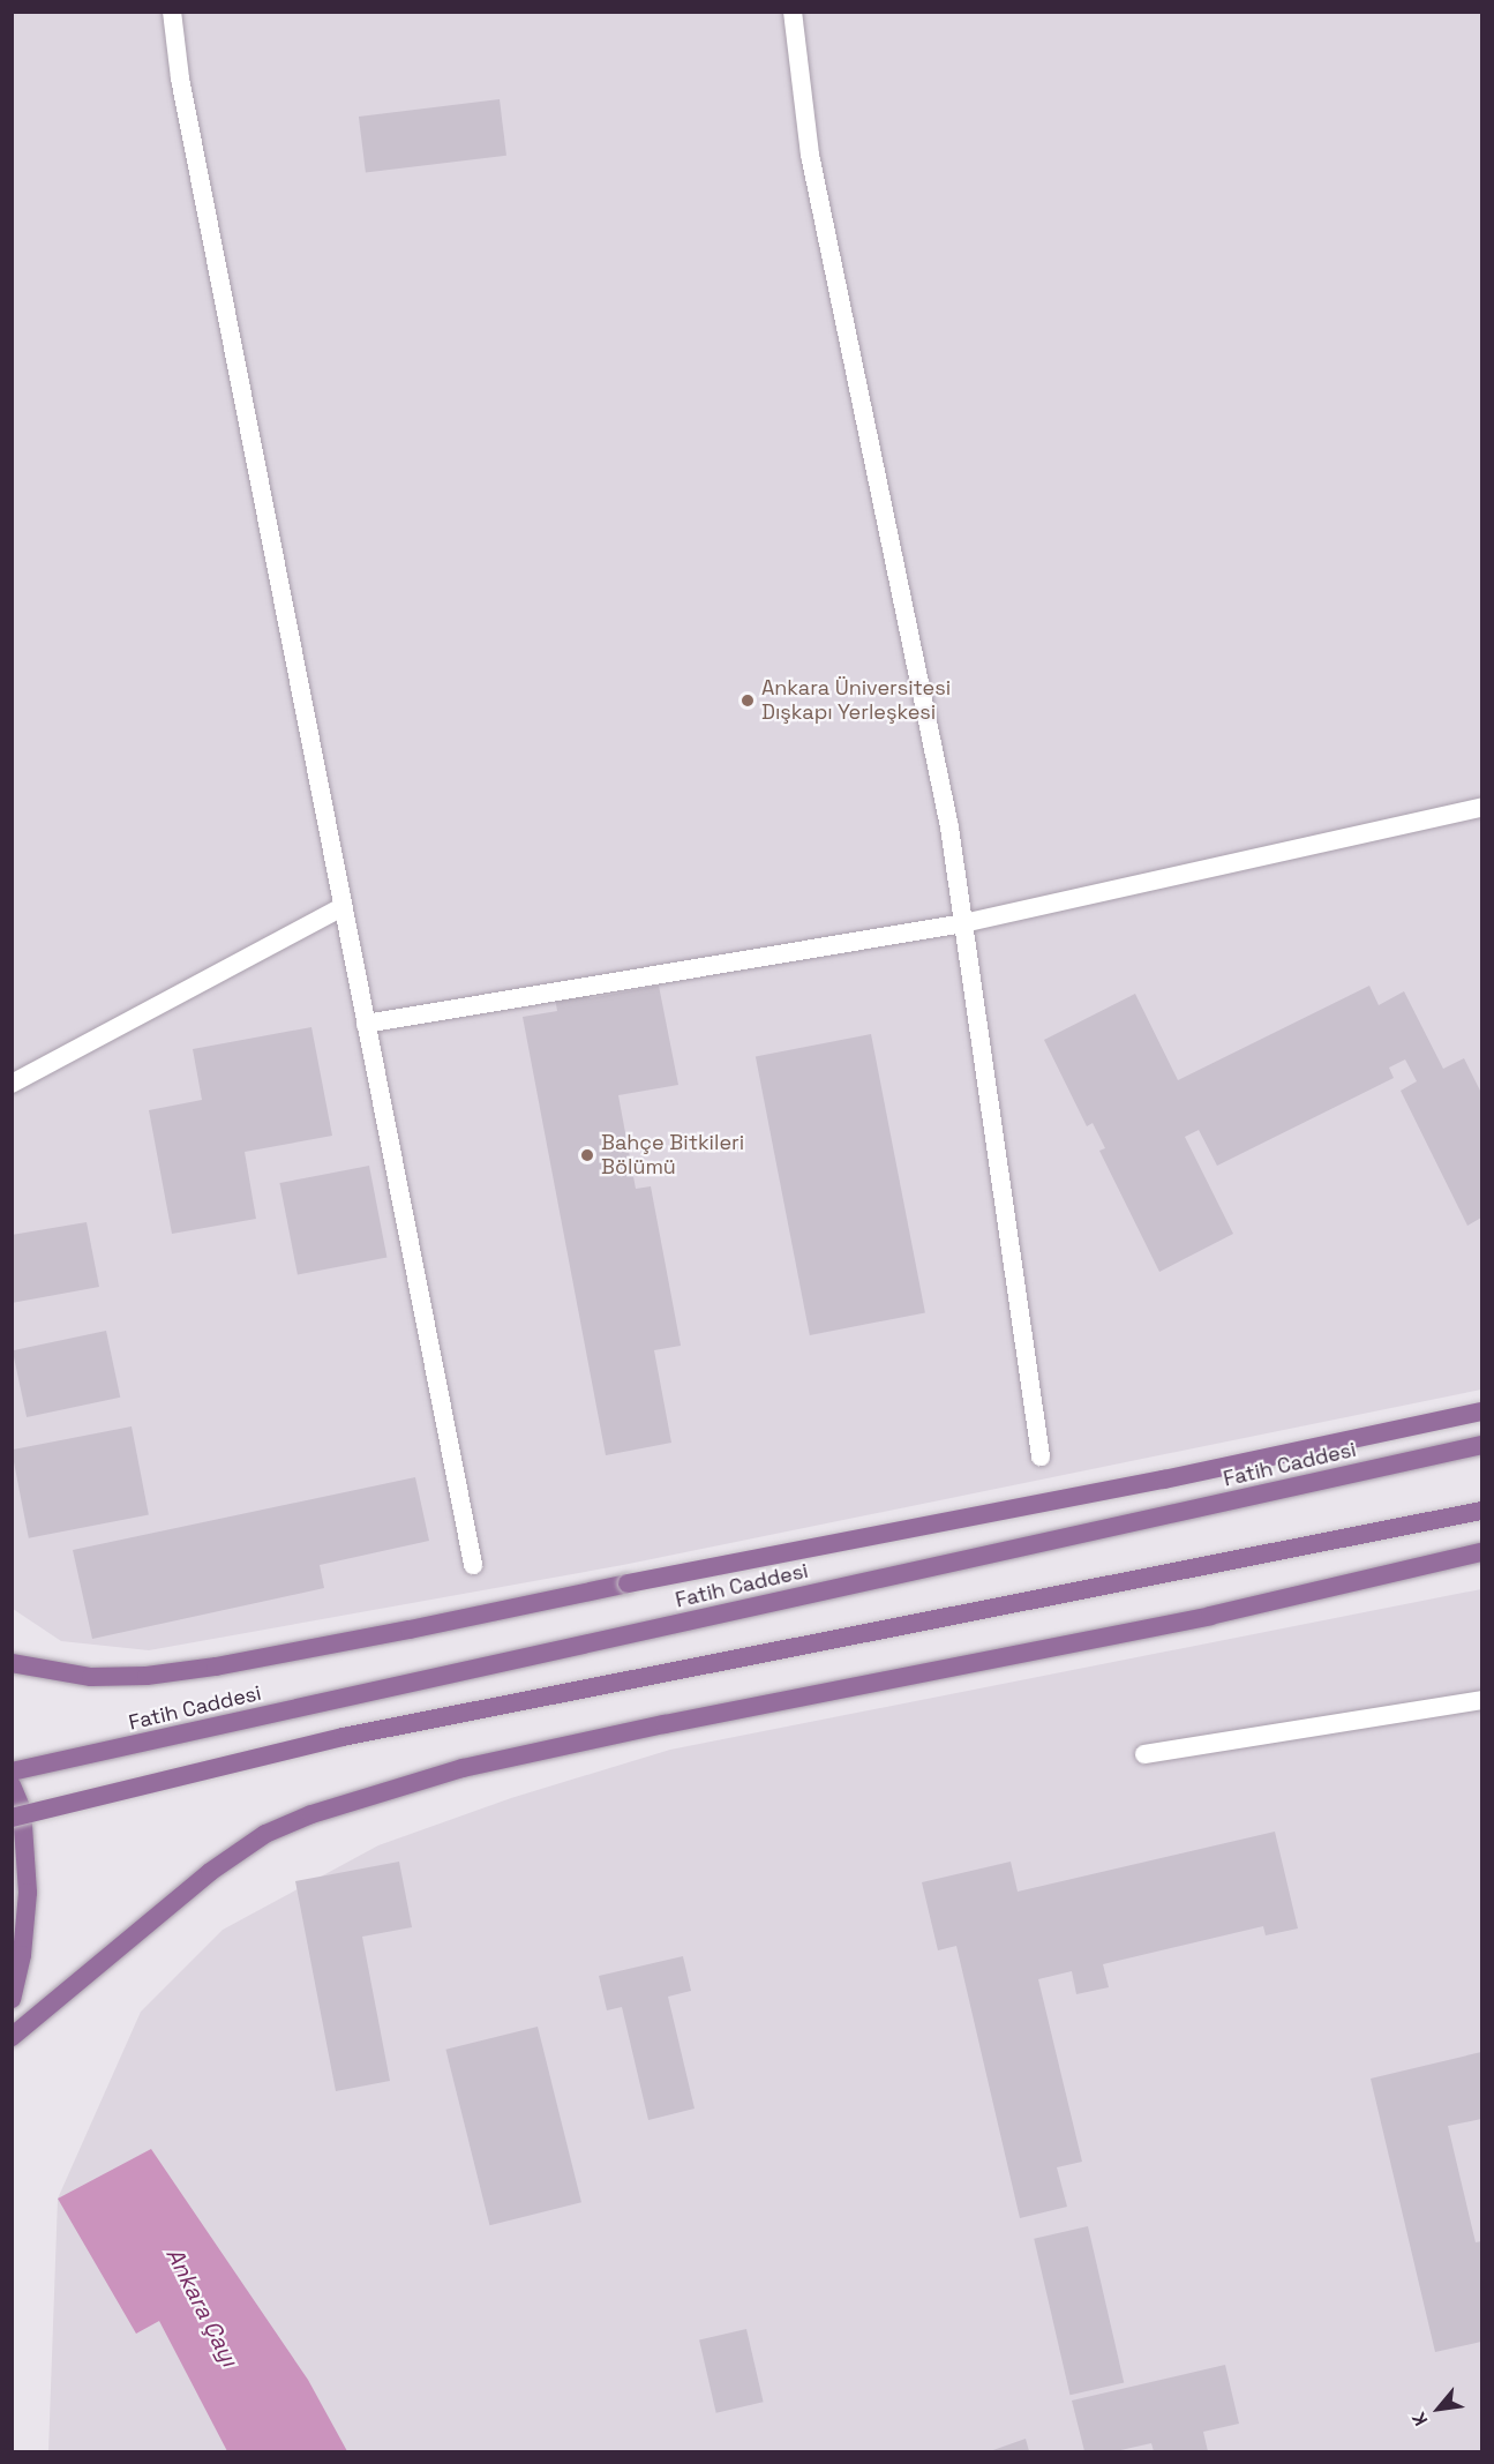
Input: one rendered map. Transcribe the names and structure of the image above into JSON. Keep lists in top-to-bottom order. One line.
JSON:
{"streets":{"main road":["Fatih Caddesi"]},"water":["Ankara Çayı"],"places":["Ankara Üniversitesi Dışkapı Yerleşkesi","Bahçe Bitkileri Bölümü"],"north":"bottom left"}
